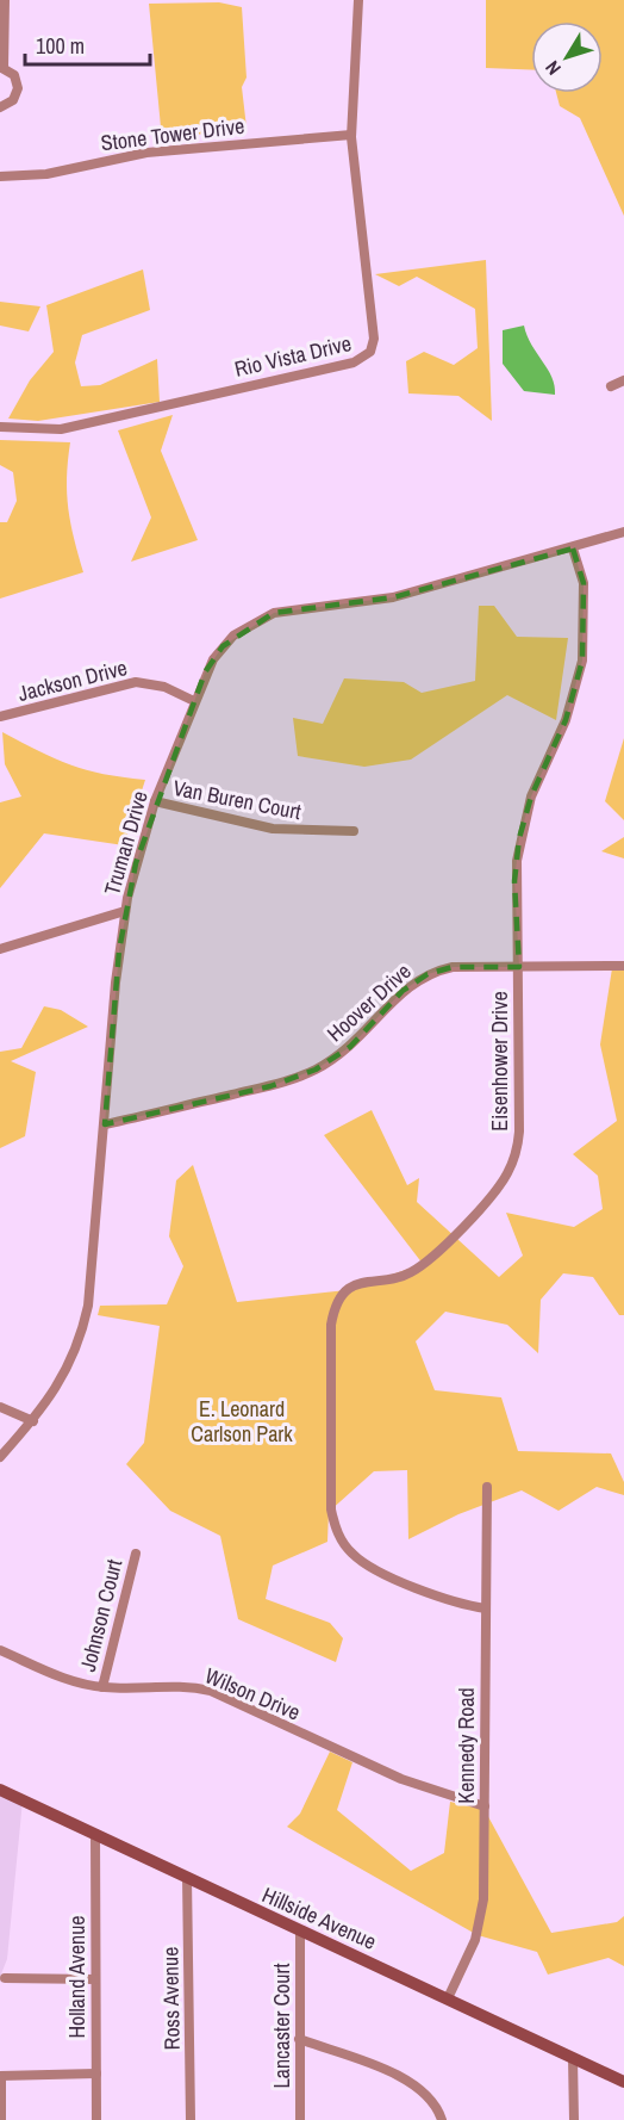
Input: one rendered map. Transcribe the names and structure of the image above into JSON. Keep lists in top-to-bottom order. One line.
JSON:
{"streets":{"main road":["Hillside Avenue"],"street":["Stone Tower Drive","Rio Vista Drive","Jackson Drive","Van Buren Court","Truman Drive","Hoover Drive","Eisenhower Drive","Johnson Court","Wilson Drive","Kennedy Road","Holland Avenue","Ross Avenue","Lancaster Court"]},"crossings":[["Stone Tower Drive","Rio Vista Drive"],["Jackson Drive","Truman Drive"],["Van Buren Court","Truman Drive"],["Truman Drive","Hoover Drive"],["Truman Drive","Eisenhower Drive"],["Hoover Drive","Eisenhower Drive"],["Eisenhower Drive","Kennedy Road"],["Johnson Court","Wilson Drive"],["Wilson Drive","Kennedy Road"],["Kennedy Road","Hillside Avenue"],["Hillside Avenue","Holland Avenue"],["Hillside Avenue","Ross Avenue"],["Hillside Avenue","Lancaster Court"]],"parks":["E. Leonard Carlson Park"],"scale_bar":"100 m","north":"bottom left"}
